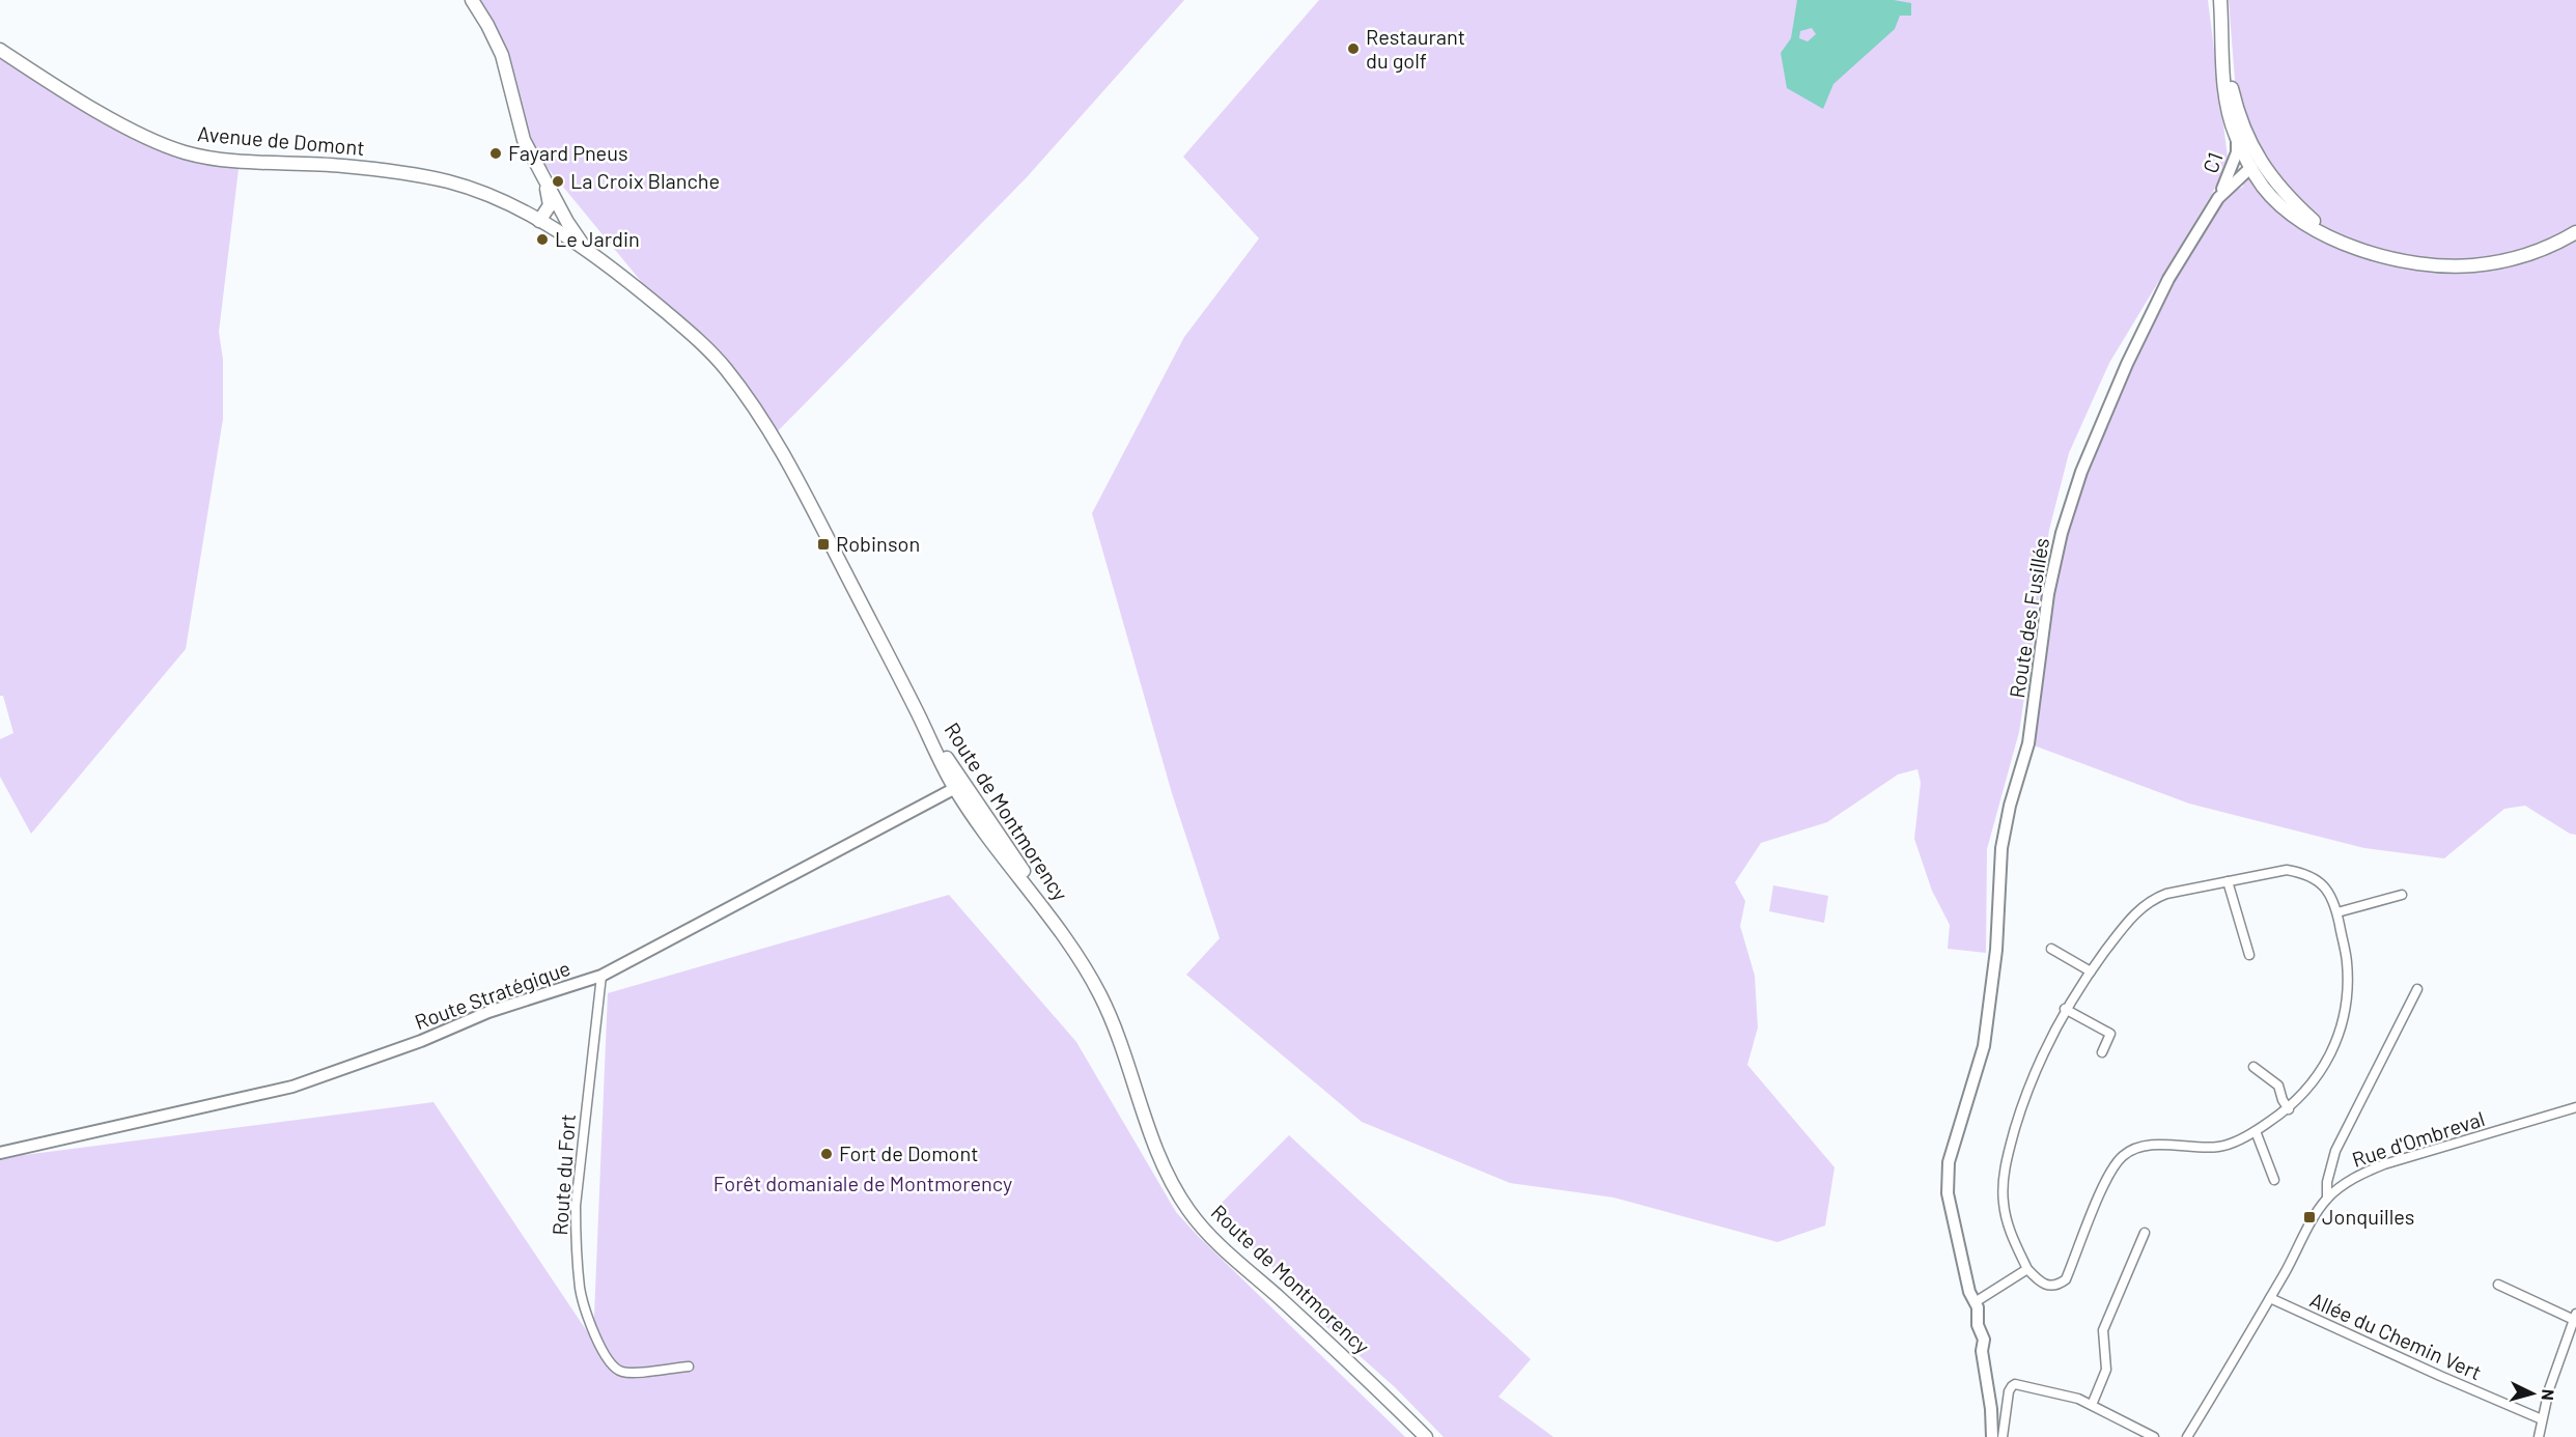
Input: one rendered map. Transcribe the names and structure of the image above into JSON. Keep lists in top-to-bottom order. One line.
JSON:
{"streets":{"main road":["Avenue de Domont","Route de Montmorency"],"street":["C1","Route des Fusillés","Route Stratégique","Rue d'Ombreval","Route du Fort","Allée du Chemin Vert"]},"crossings":[["Avenue de Domont","Route de Montmorency"],["C1","Route des Fusillés"],["Route de Montmorency","Route Stratégique"],["Route Stratégique","Route du Fort"],["Rue d'Ombreval","Allée du Chemin Vert"]],"parks":["Forêt domaniale de Montmorency"],"places":{"other":["Restaurant du golf","Fayard Pneus","La Croix Blanche","Le Jardin","Fort de Domont"],"transit":["Robinson","Jonquilles"]},"north":"right"}
